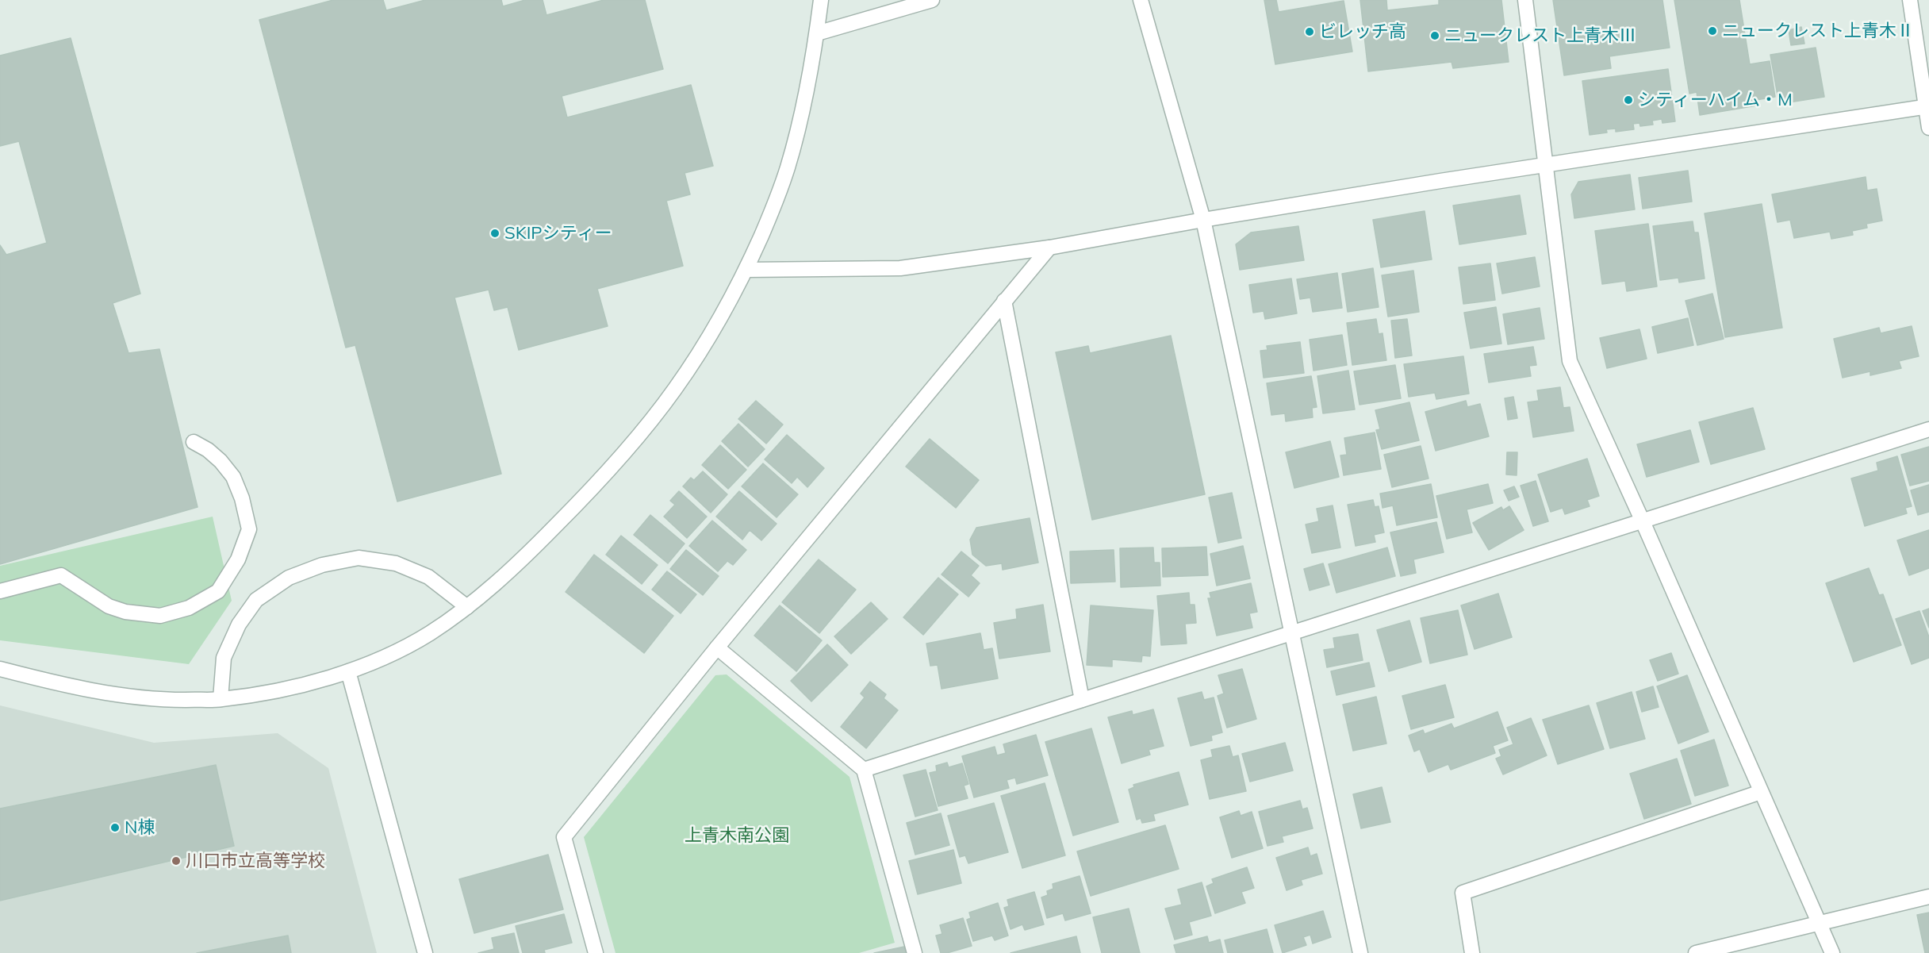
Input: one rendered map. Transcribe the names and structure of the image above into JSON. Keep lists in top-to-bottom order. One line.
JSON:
{"parks":["上青木南公園"],"places":["ニュークレスト上青木Ⅱ","ビレッチ高","ニュークレスト上青木Ⅲ","シティーハイム・M","SKIPシティー","N棟","川口市立高等学校"]}
